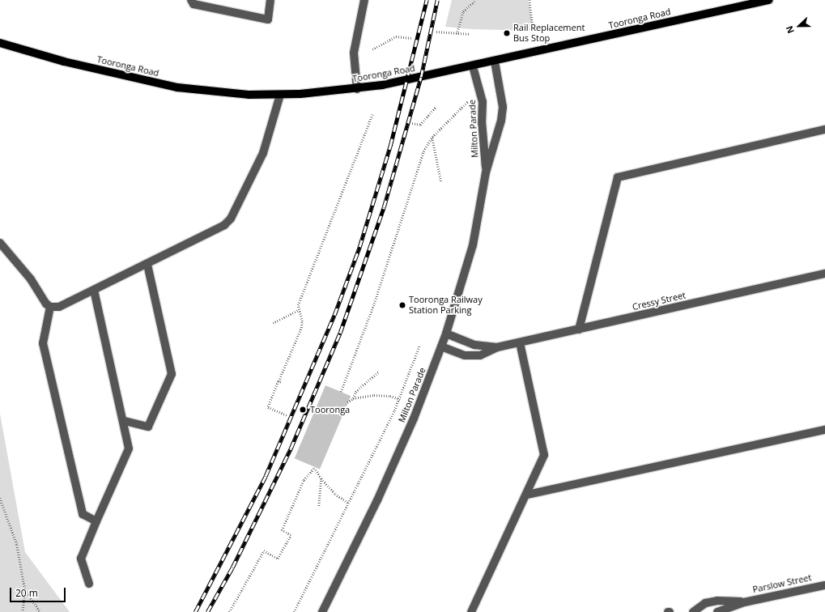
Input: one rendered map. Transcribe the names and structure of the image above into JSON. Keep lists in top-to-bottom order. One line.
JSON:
{"streets":{"main road":["Tooronga Road"],"street":["Milton Parade","Cressy Street","Parslow Street"]},"crossings":[["Tooronga Road","Milton Parade"],["Milton Parade","Cressy Street"]],"places":["Rail Replacement Bus Stop","Tooronga Railway Station Parking","Tooronga"],"scale_bar":"20 m","north":"left"}
